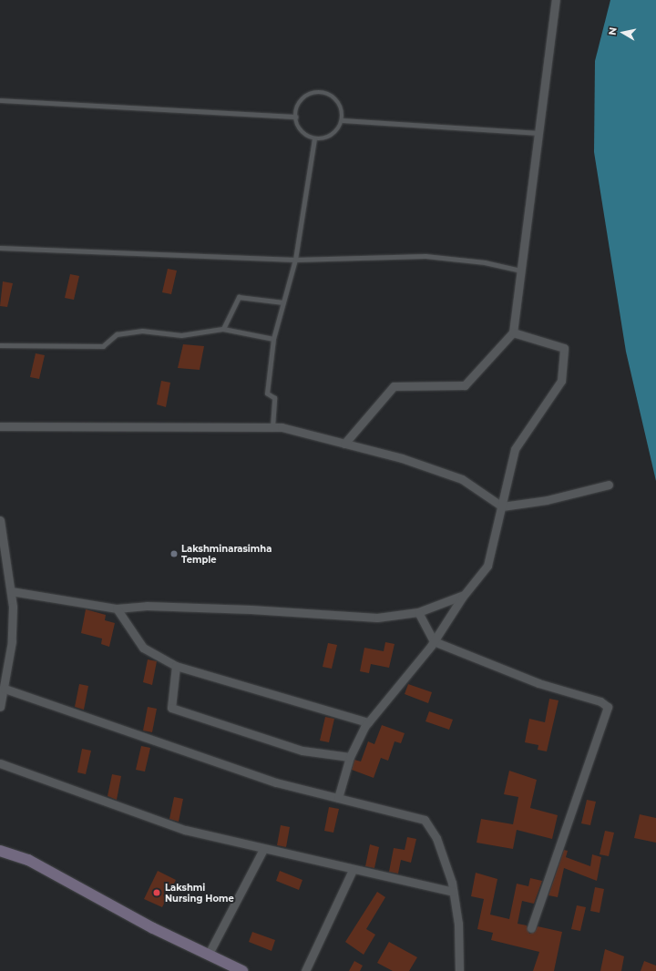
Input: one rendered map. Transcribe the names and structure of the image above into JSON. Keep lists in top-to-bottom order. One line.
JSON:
{"places":["Lakshminarasimha Temple","Lakshmi Nursing Home"],"north":"left"}
